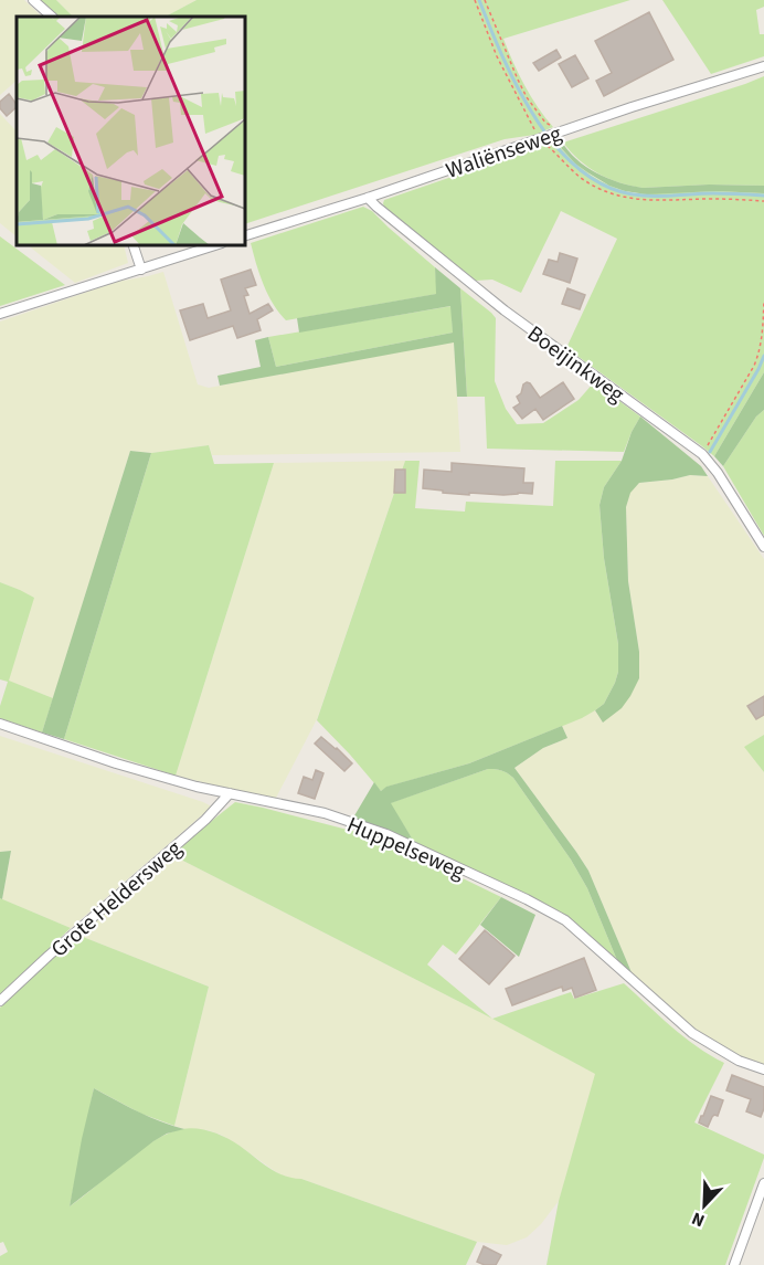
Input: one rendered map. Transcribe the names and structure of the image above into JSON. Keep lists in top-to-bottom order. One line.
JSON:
{"streets":{"street":["Waliënseweg","Boeijinkweg","Huppelseweg","Grote Heldersweg"]},"crossings":[["Waliënseweg","Boeijinkweg"],["Huppelseweg","Grote Heldersweg"]],"north":"bottom left"}
